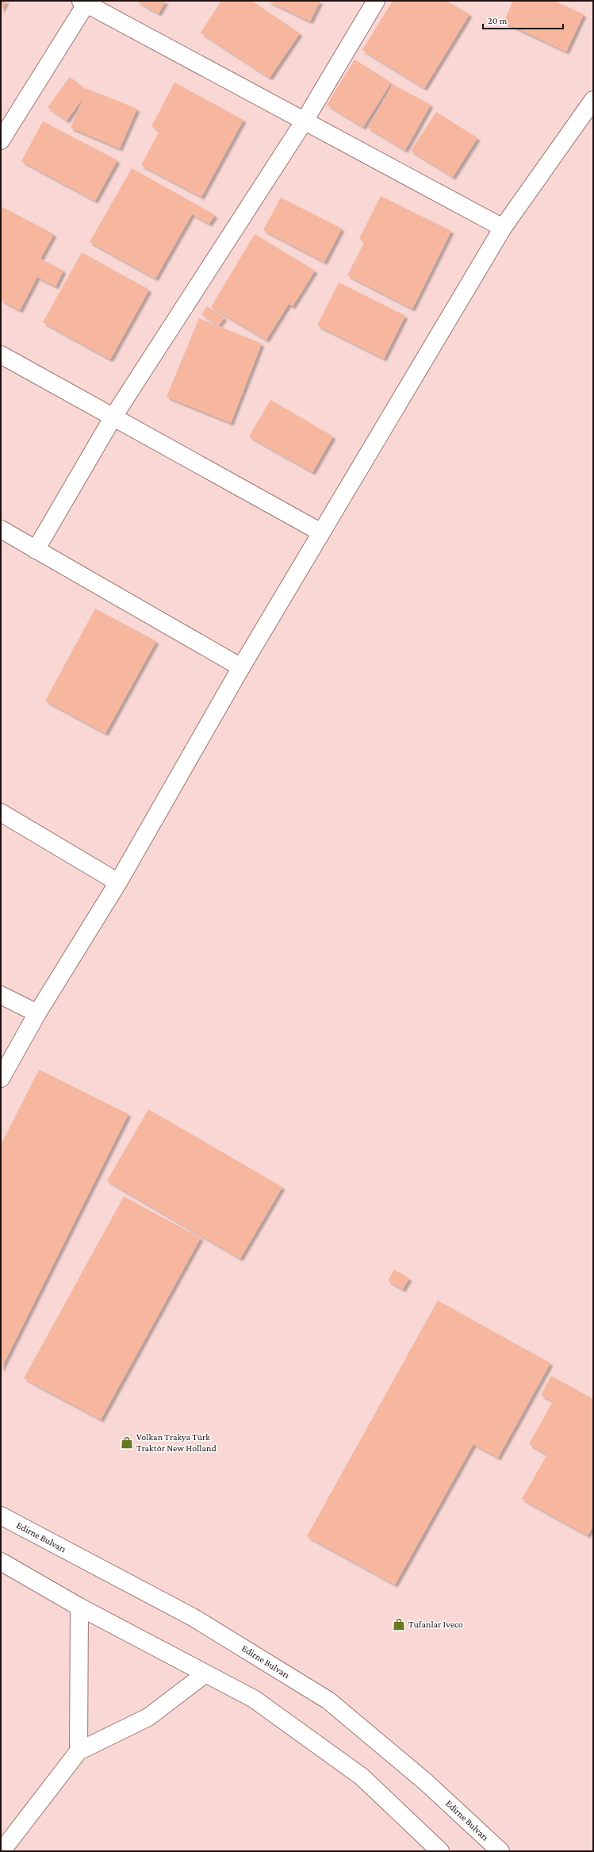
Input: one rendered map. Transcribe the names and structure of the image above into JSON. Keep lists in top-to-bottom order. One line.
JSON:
{"streets":{"main road":["Edirne Bulvarı"]},"places":{"shop":["Volkan Trakya Türk Traktör New Holland","Tufanlar Iveco"]},"scale_bar":"20 m"}
